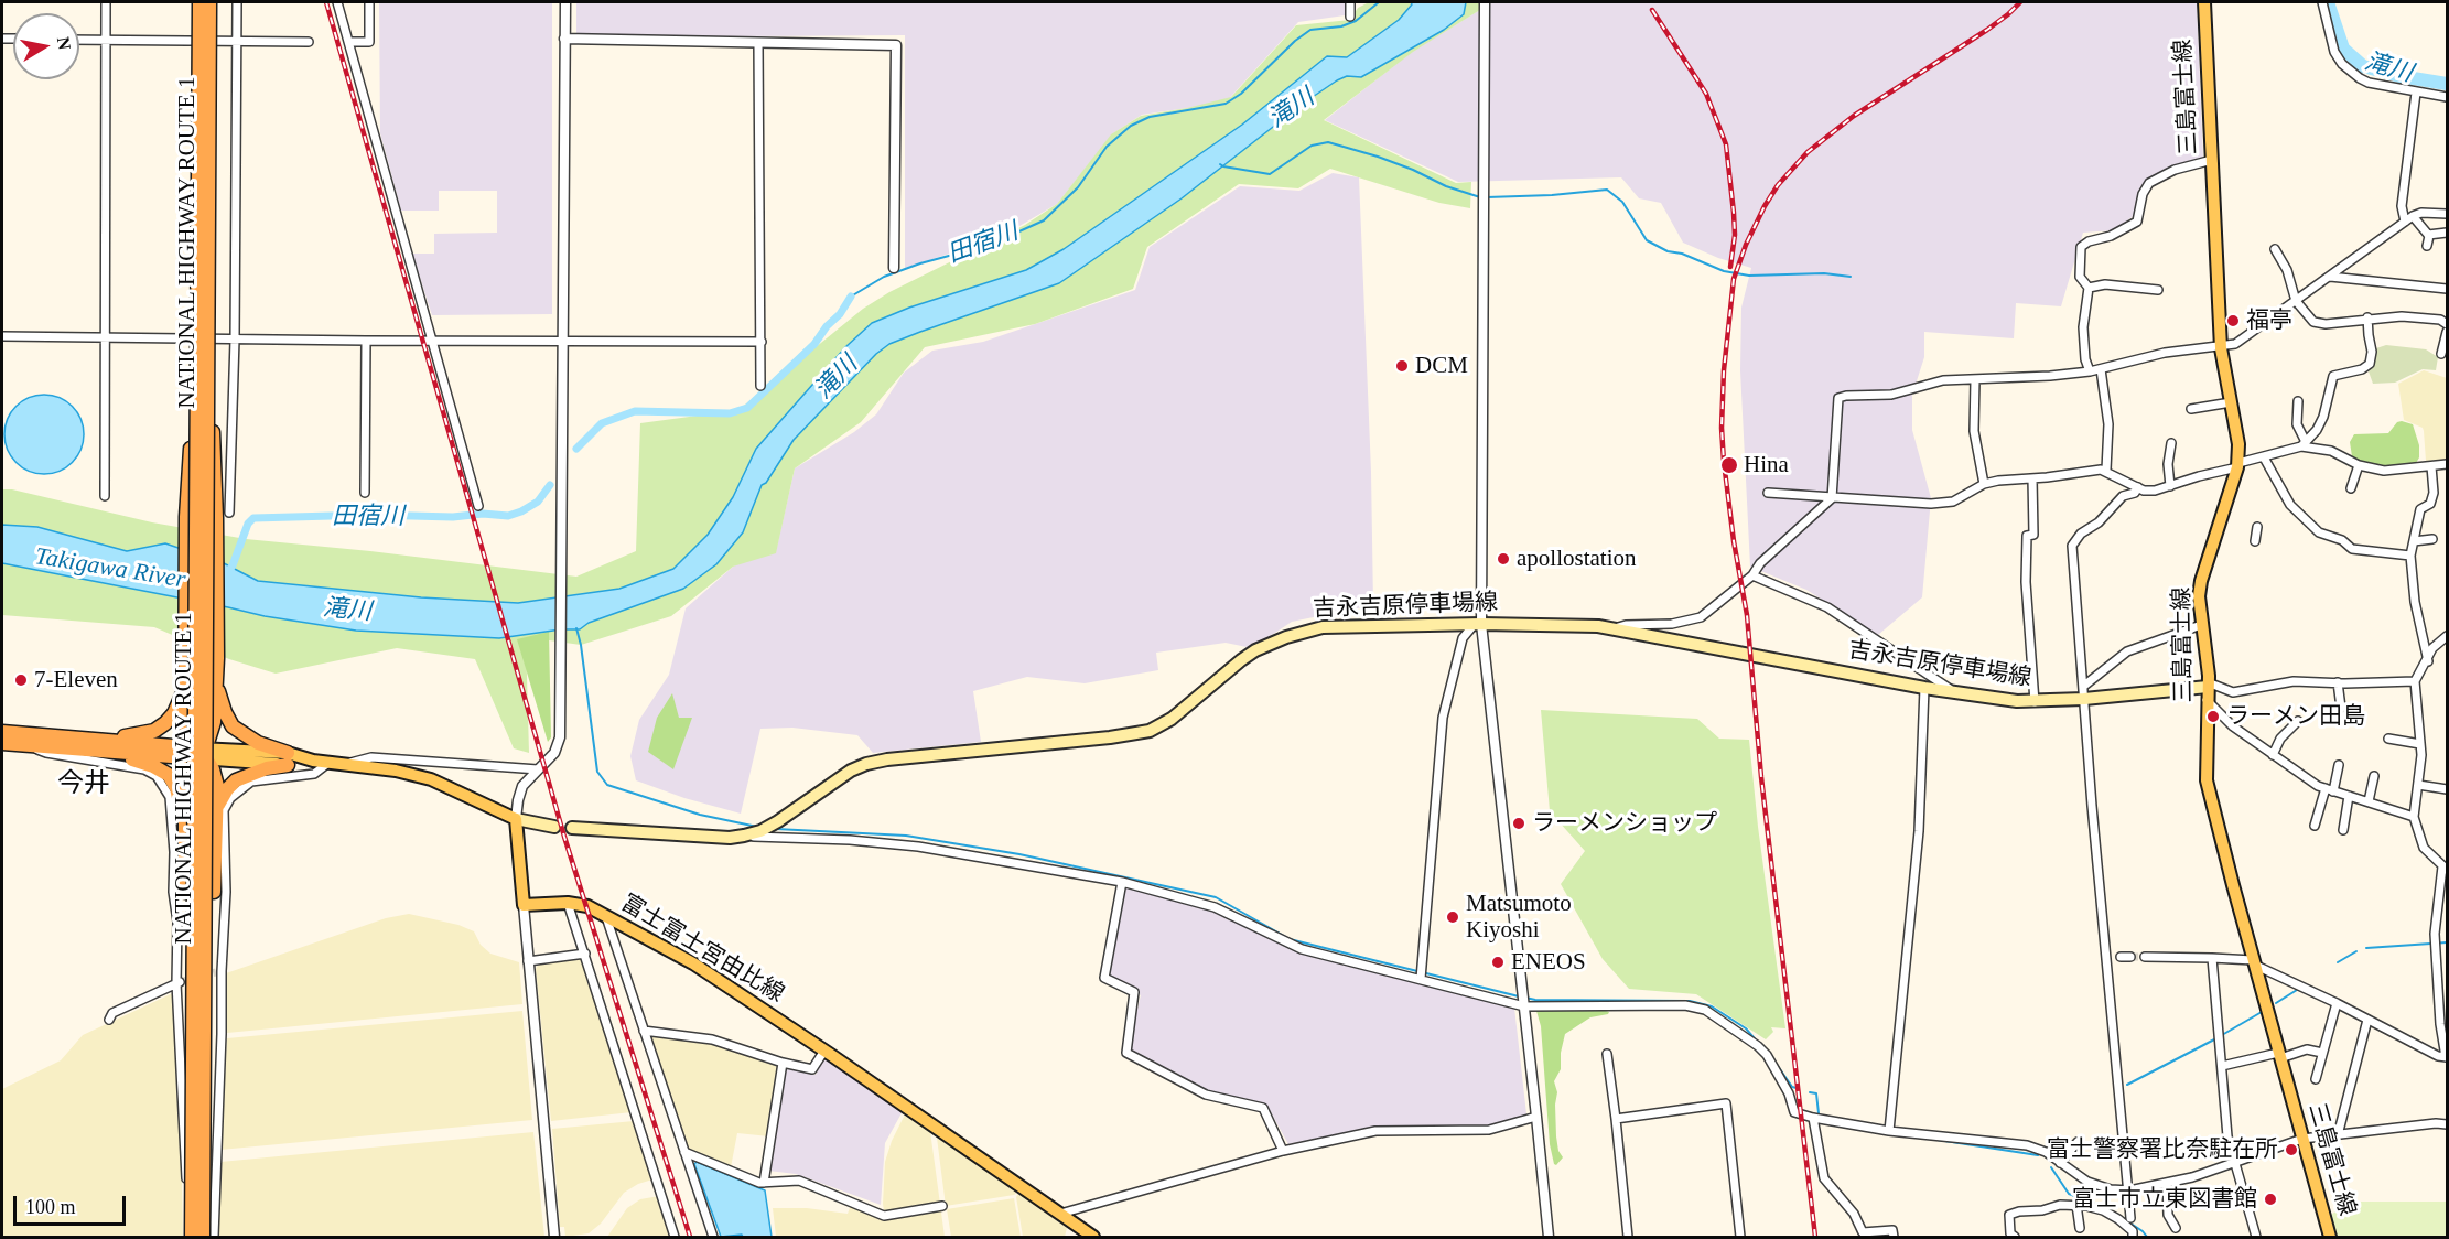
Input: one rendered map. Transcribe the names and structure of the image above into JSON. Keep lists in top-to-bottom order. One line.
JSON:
{"streets":{"highway":["NATIONAL HIGHWAY ROUTE 1"],"main road":["三島富士線","吉永吉原停車場線","富士富士宮由比線"]},"crossings":[["三島富士線","吉永吉原停車場線"]],"districts":["今井"],"water":["滝川","田宿川","Takigawa River"],"places":["福亭","DCM","Hina","apollostation","7-Eleven","ラーメン田島","ラーメンショップ","Matsumoto Kiyoshi","ENEOS","富士警察署比奈駐在所","富士市立東図書館"],"scale_bar":"100 m","north":"right"}
